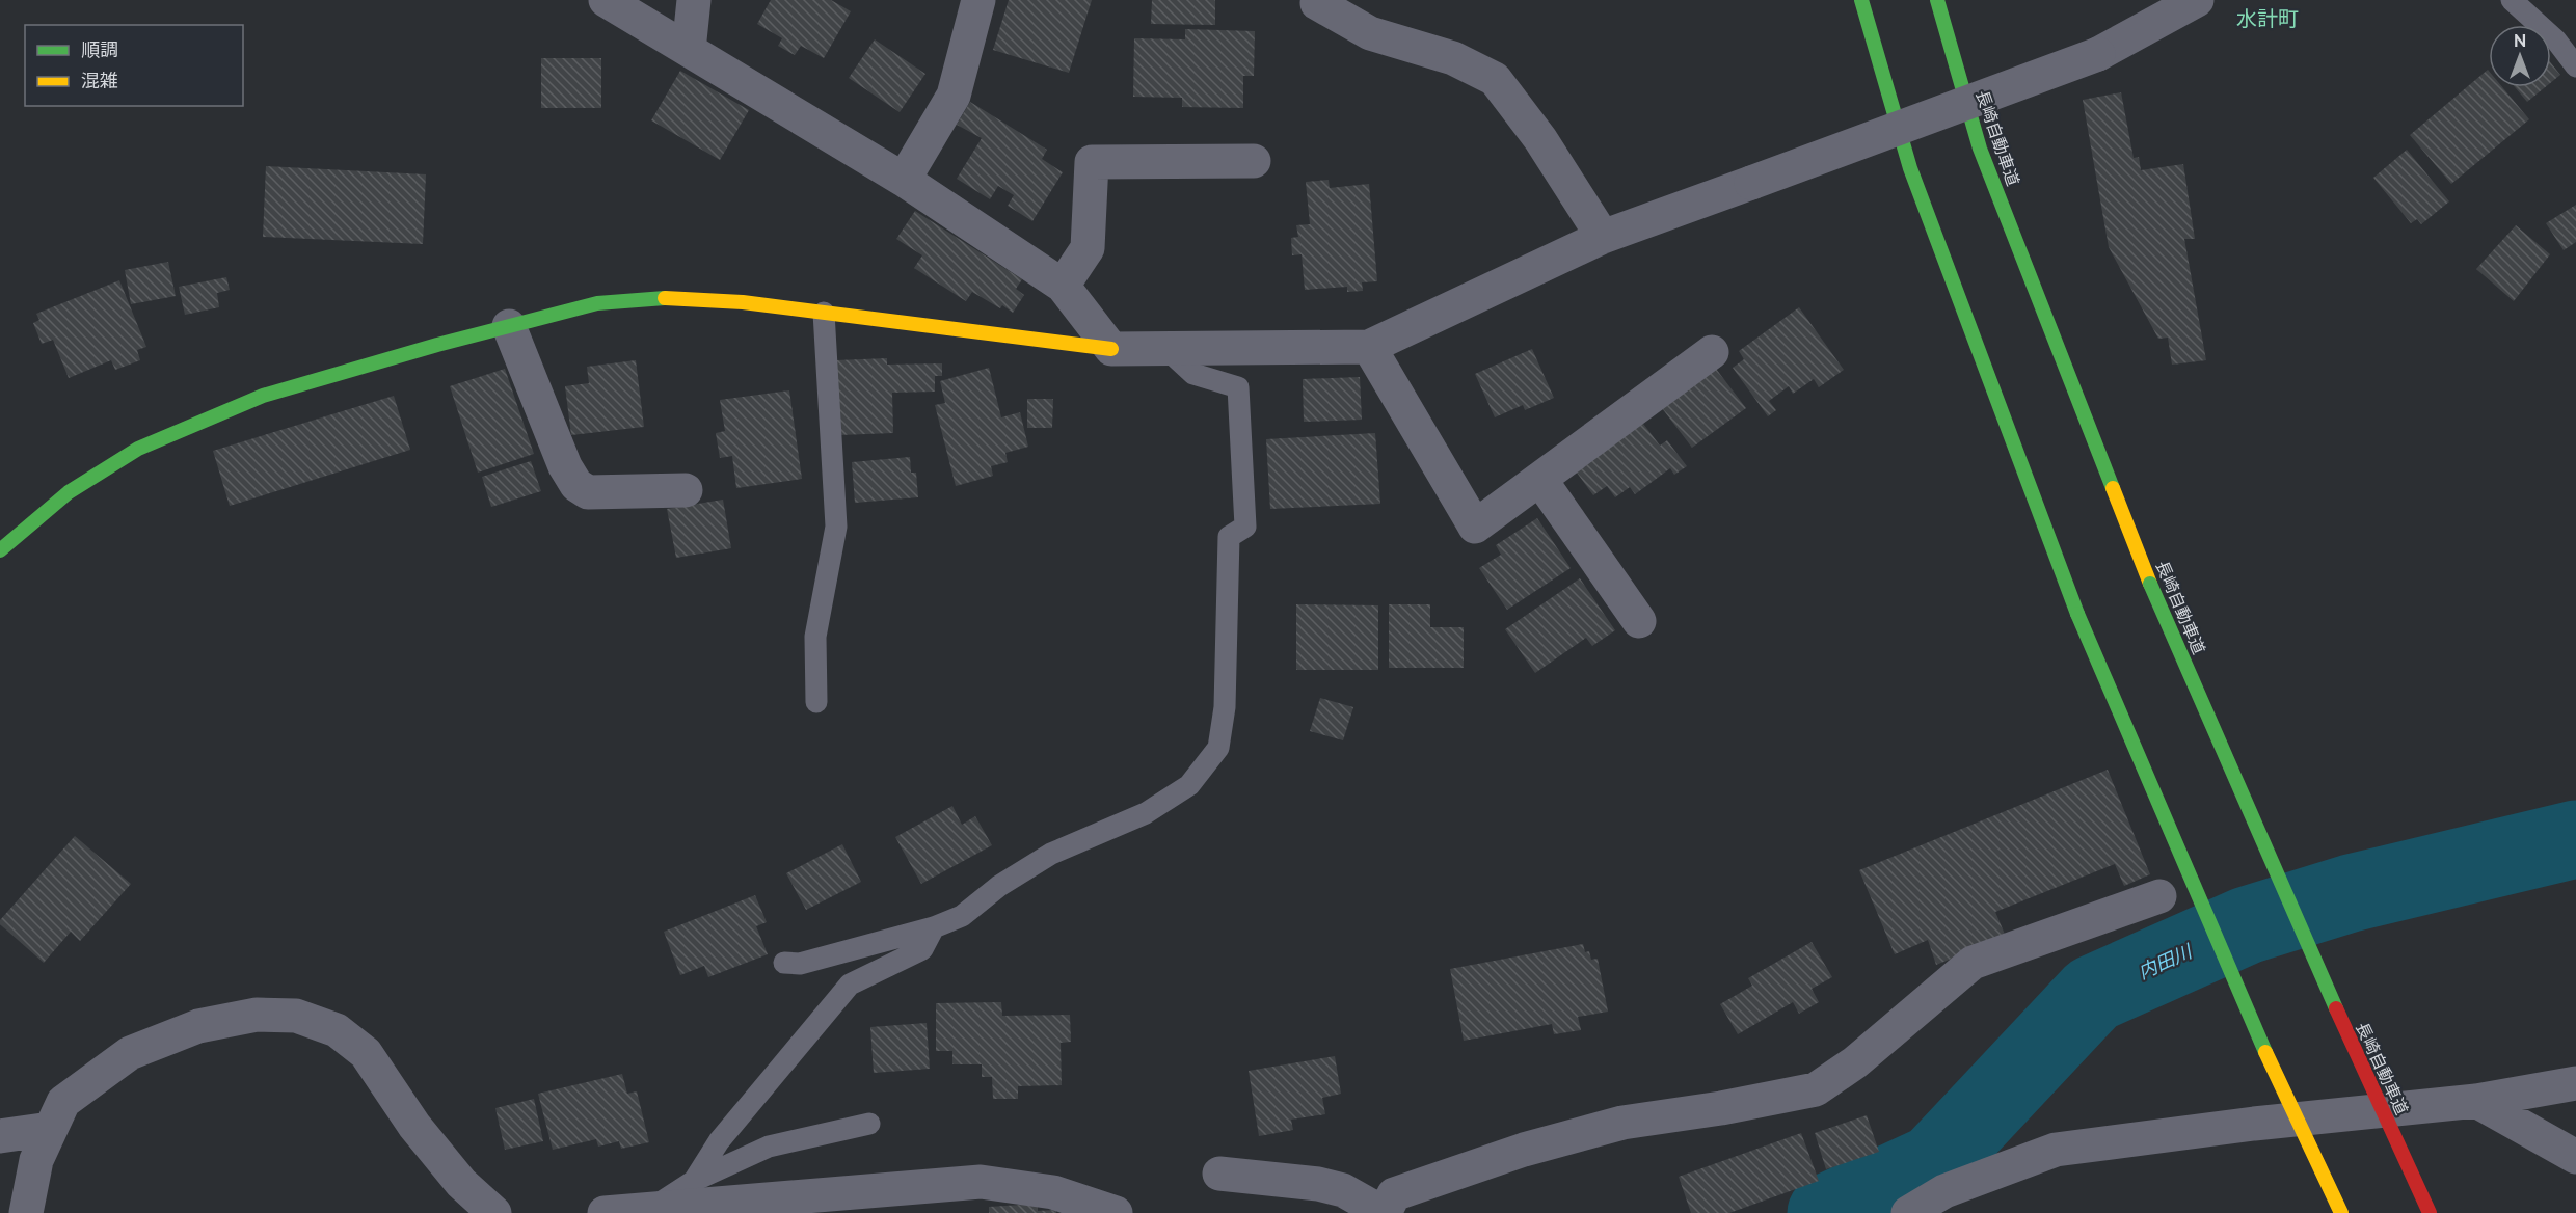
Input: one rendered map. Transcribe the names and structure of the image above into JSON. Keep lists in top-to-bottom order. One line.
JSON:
{"streets":{"main road":["長崎自動車道"]},"districts":["水計町"],"water":["内田川"],"legend":["順調","混雑"],"north":"top"}
